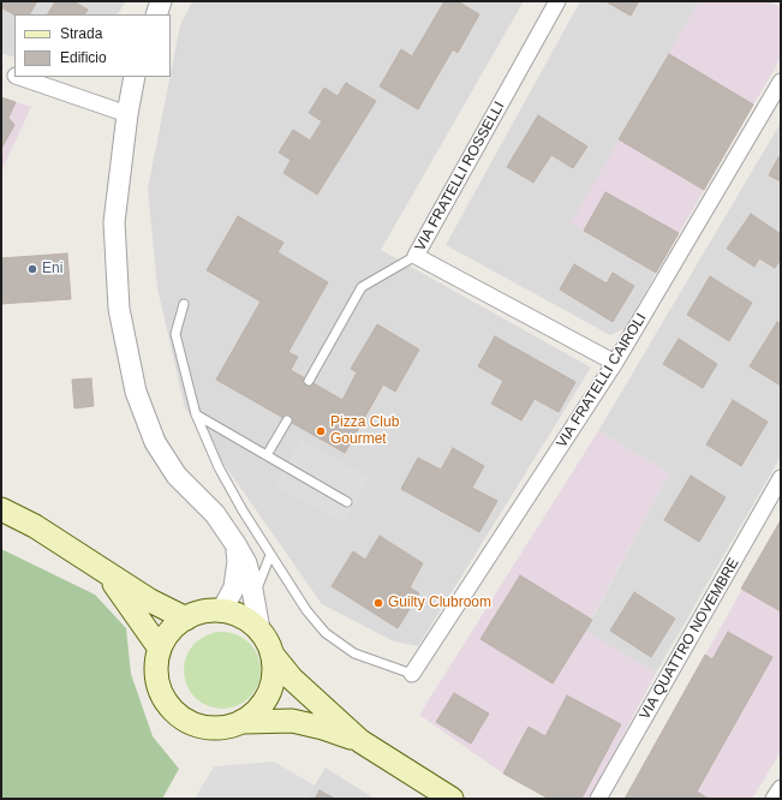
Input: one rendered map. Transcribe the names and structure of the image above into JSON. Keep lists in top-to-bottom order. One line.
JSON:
{"streets":{"street":["VIA FRATELLI ROSSELLI","VIA FRATELLI CAIROLI","VIA QUATTRO NOVEMBRE"]},"crossings":[["VIA FRATELLI ROSSELLI","VIA FRATELLI CAIROLI"]],"places":["Eni","Pizza Club Gourmet","Guilty Clubroom"],"legend":["Strada","Edificio"]}
